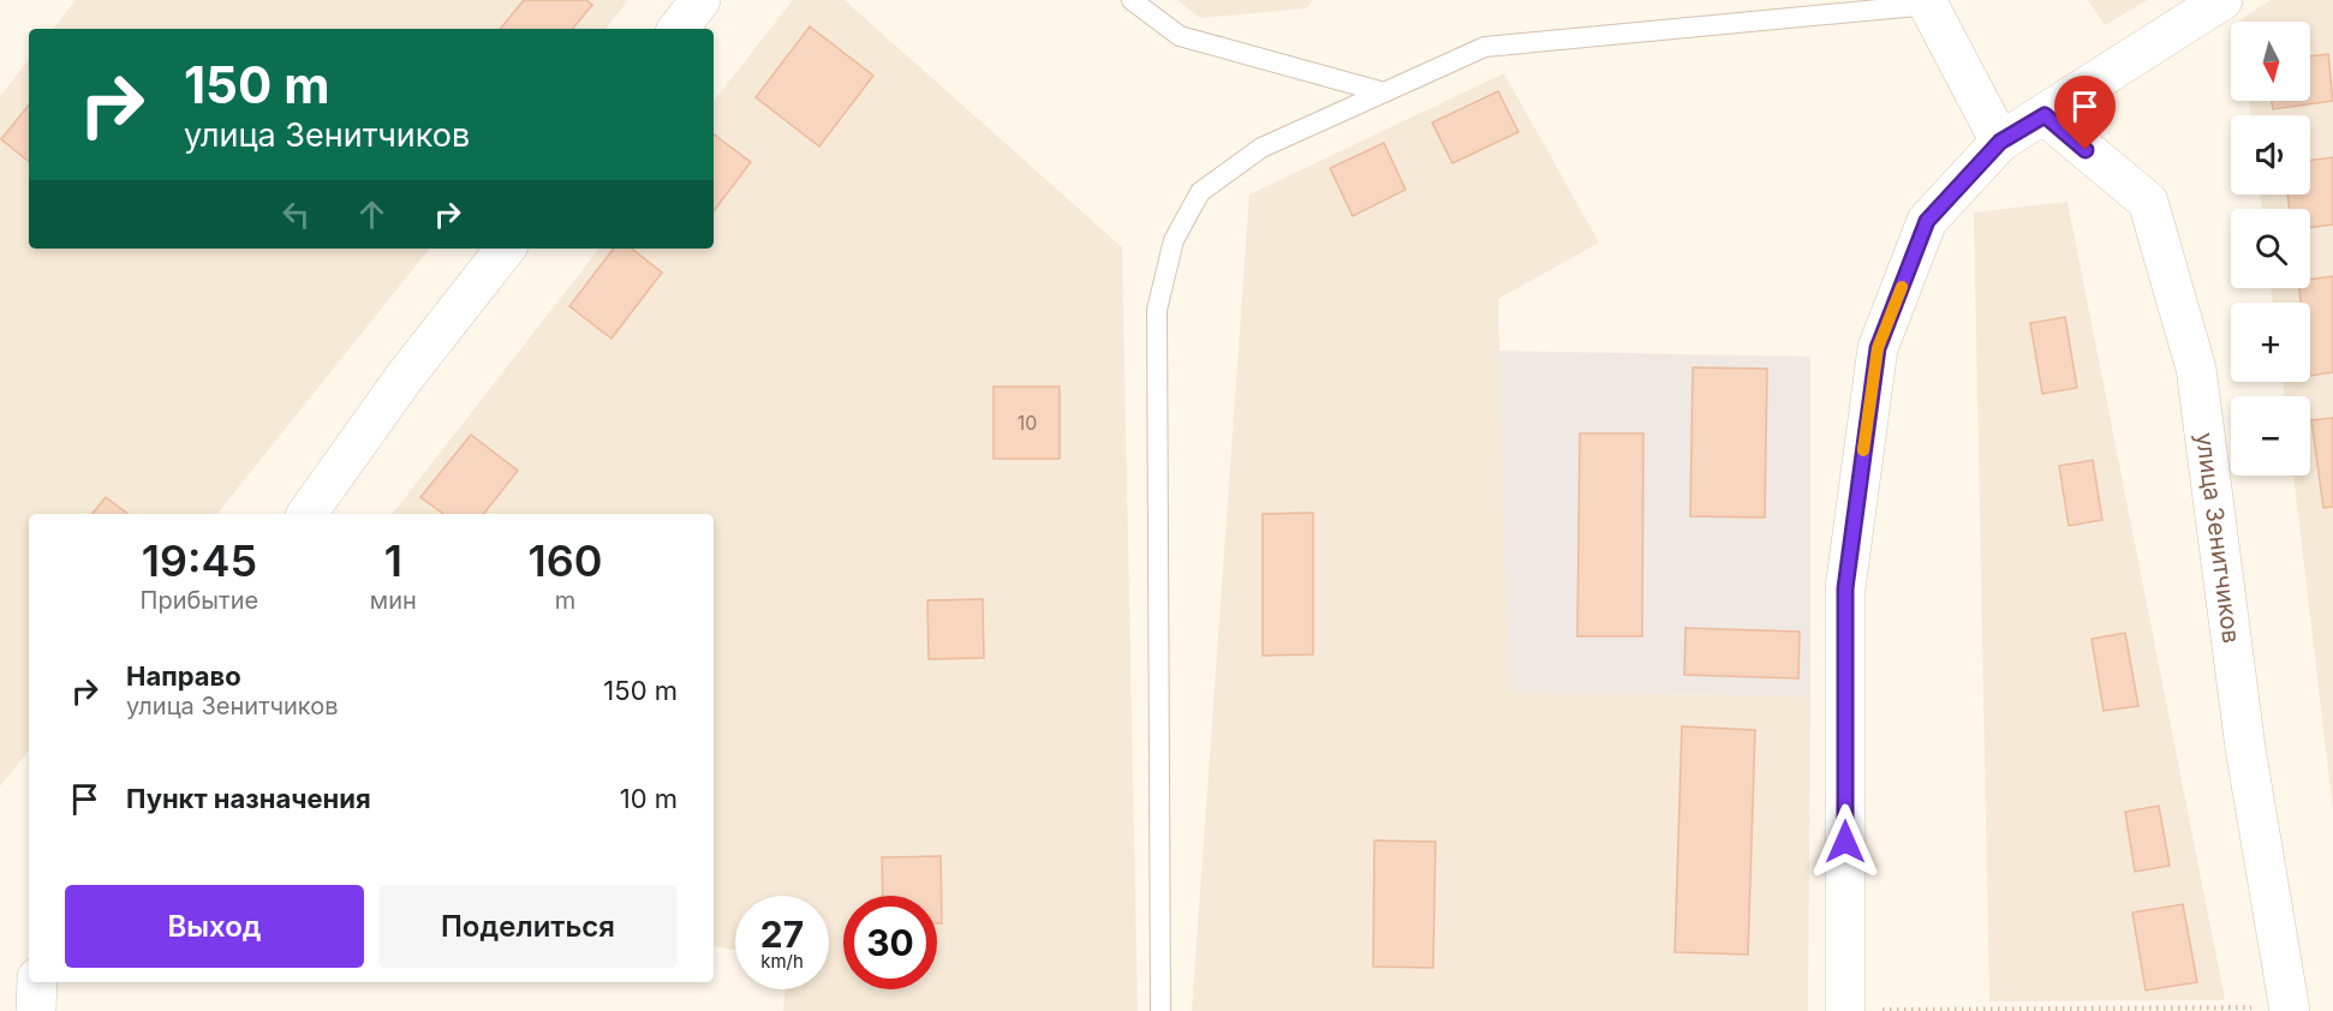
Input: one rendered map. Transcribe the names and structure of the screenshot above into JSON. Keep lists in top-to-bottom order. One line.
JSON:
{"streets":{"street":["улица Зенитчиков"]},"house_numbers":["10"],"north":"bottom","page":{"map_buttons":["+","−"],"turn":["150 m","улица Зенитчиков"],"eta":["19:45","Прибытие","1","мин","160","m"],"list":[{"name":"Направо","note":"улица Зенитчиков","value":"150 m"},{"name":"Пункт назначения","value":"10 m"}],"buttons":["Выход","Поделиться"],"speed":"27 km/h","limit":"30"}}
